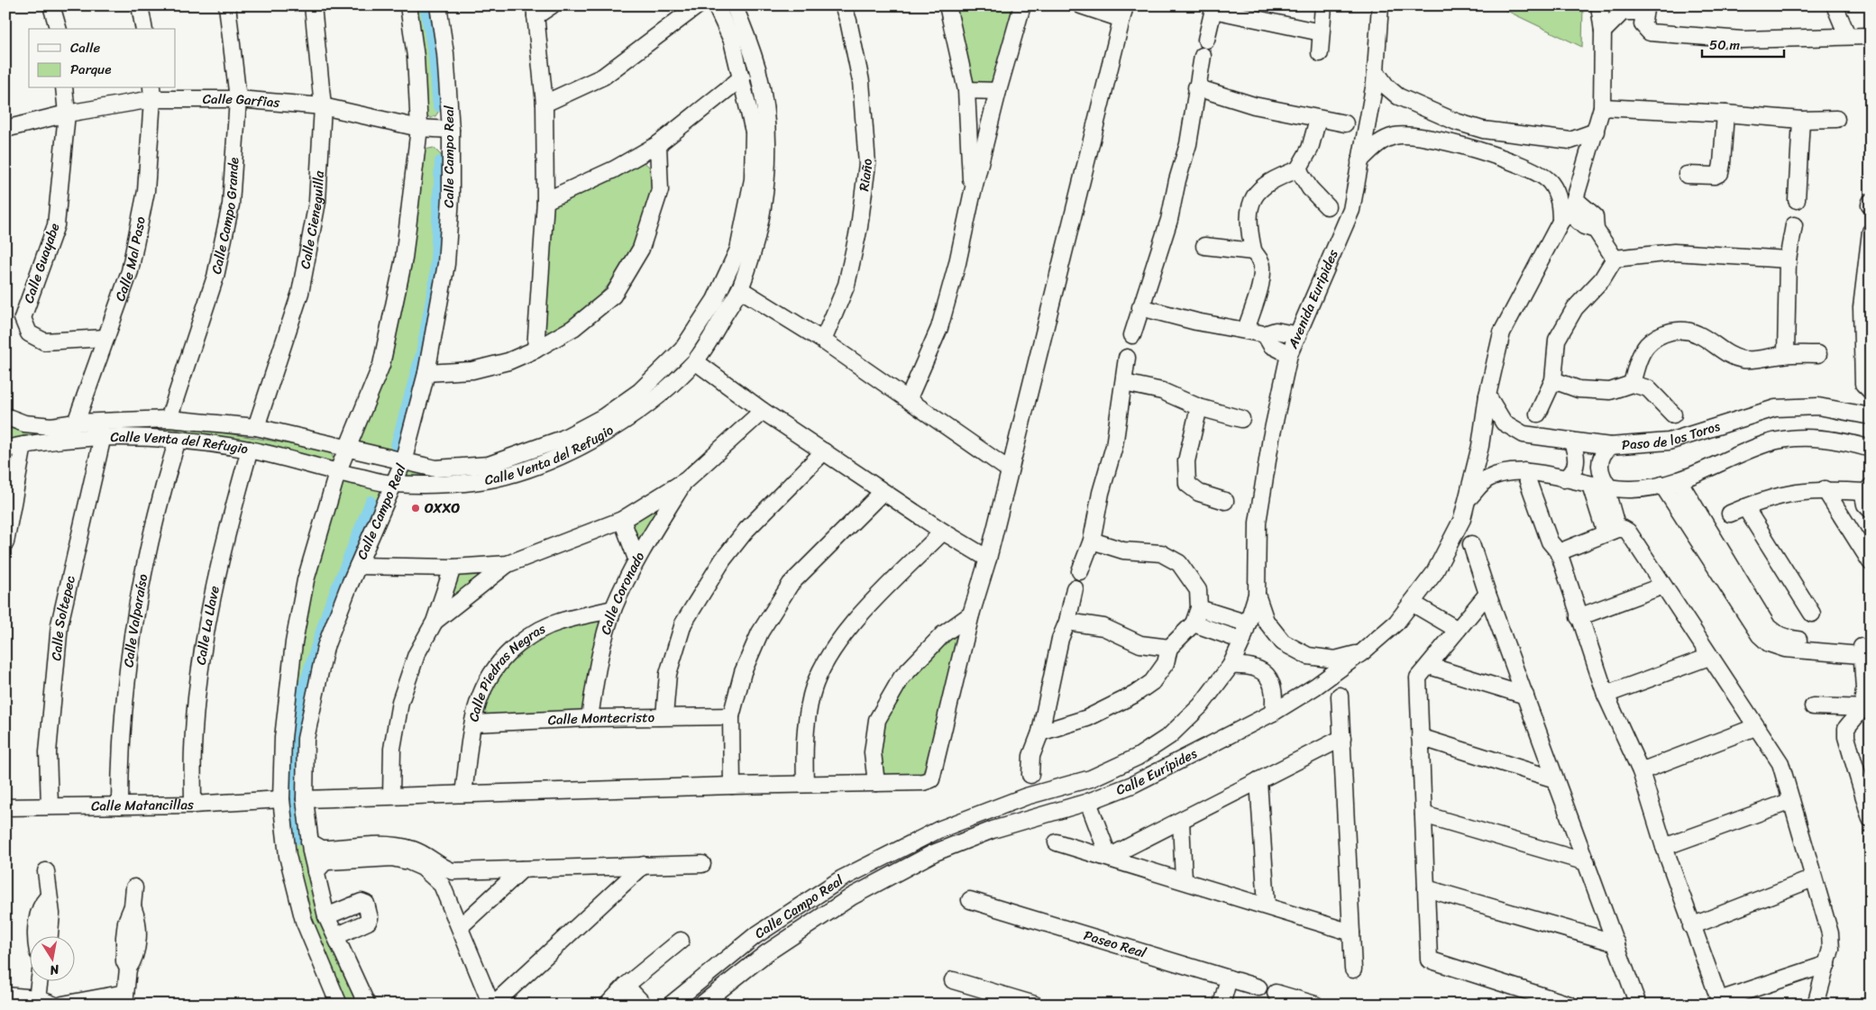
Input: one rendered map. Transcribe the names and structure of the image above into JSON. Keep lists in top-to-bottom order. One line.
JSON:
{"streets":{"street":["Calle Garfias","Calle Campo Real","Riaño","Calle Campo Grande","Calle Cieneguilla","Calle Mal Paso","Calle Guayabe","Avenida Euripides","Paso de los Toros","Calle Venta del Refugio","Calle Coronado","Calle Soltepec","Calle Valparaíso","Calle La Llave","Calle Piedras Negras","Calle Montecristo","Calle Eurípides","Calle Matancillas","Paseo Real"]},"crossings":[["Calle Garfias","Calle Campo Real"],["Calle Garfias","Calle Campo Grande"],["Calle Garfias","Calle Cieneguilla"],["Calle Garfias","Calle Mal Paso"],["Calle Garfias","Calle Guayabe"],["Calle Campo Real","Calle Venta del Refugio"],["Calle Campo Real","Calle Eurípides"],["Calle Campo Grande","Calle Venta del Refugio"],["Calle Cieneguilla","Calle Venta del Refugio"],["Calle Mal Paso","Calle Guayabe"],["Calle Mal Paso","Calle Venta del Refugio"],["Avenida Euripides","Calle Eurípides"],["Paso de los Toros","Calle Eurípides"],["Calle Venta del Refugio","Calle Soltepec"],["Calle Venta del Refugio","Calle Valparaíso"],["Calle Venta del Refugio","Calle La Llave"],["Calle Coronado","Calle Piedras Negras"],["Calle Coronado","Calle Montecristo"],["Calle Soltepec","Calle Matancillas"],["Calle Valparaíso","Calle Matancillas"],["Calle La Llave","Calle Matancillas"],["Calle Piedras Negras","Calle Montecristo"]],"places":["OXXO"],"legend":["Calle","Parque"],"scale_bar":"50 m","north":"bottom"}
